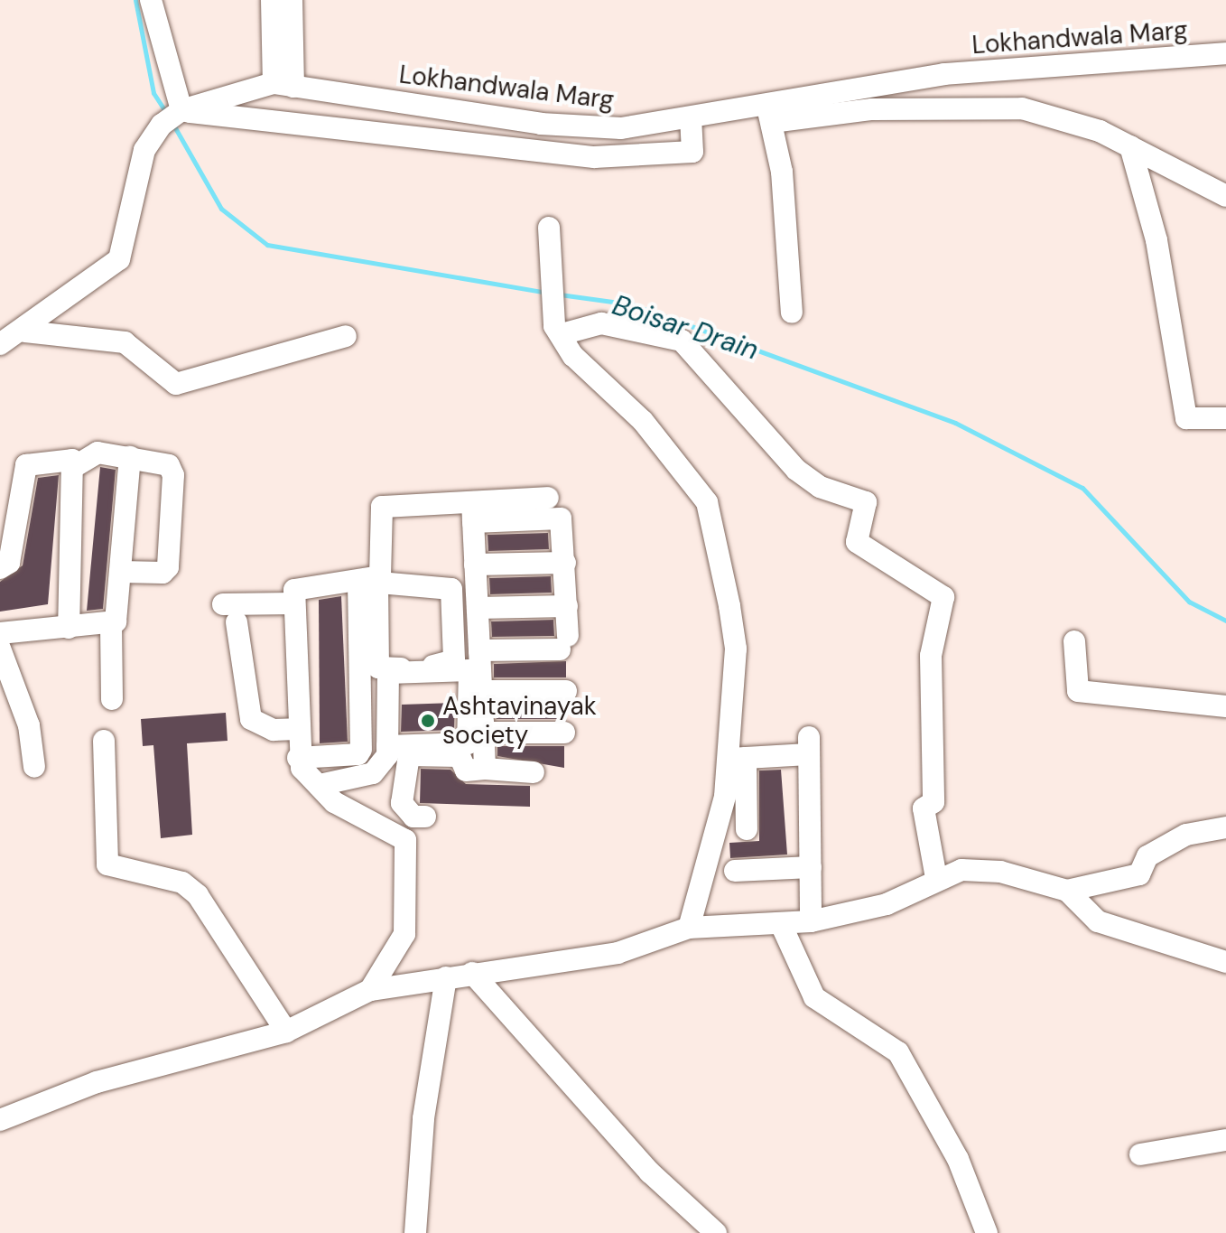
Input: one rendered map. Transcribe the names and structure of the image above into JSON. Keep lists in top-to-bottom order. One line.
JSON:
{"streets":{"street":["Lokhandwala Marg"]},"water":["Boisar Drain"],"places":["Ashtavinayak society"]}
